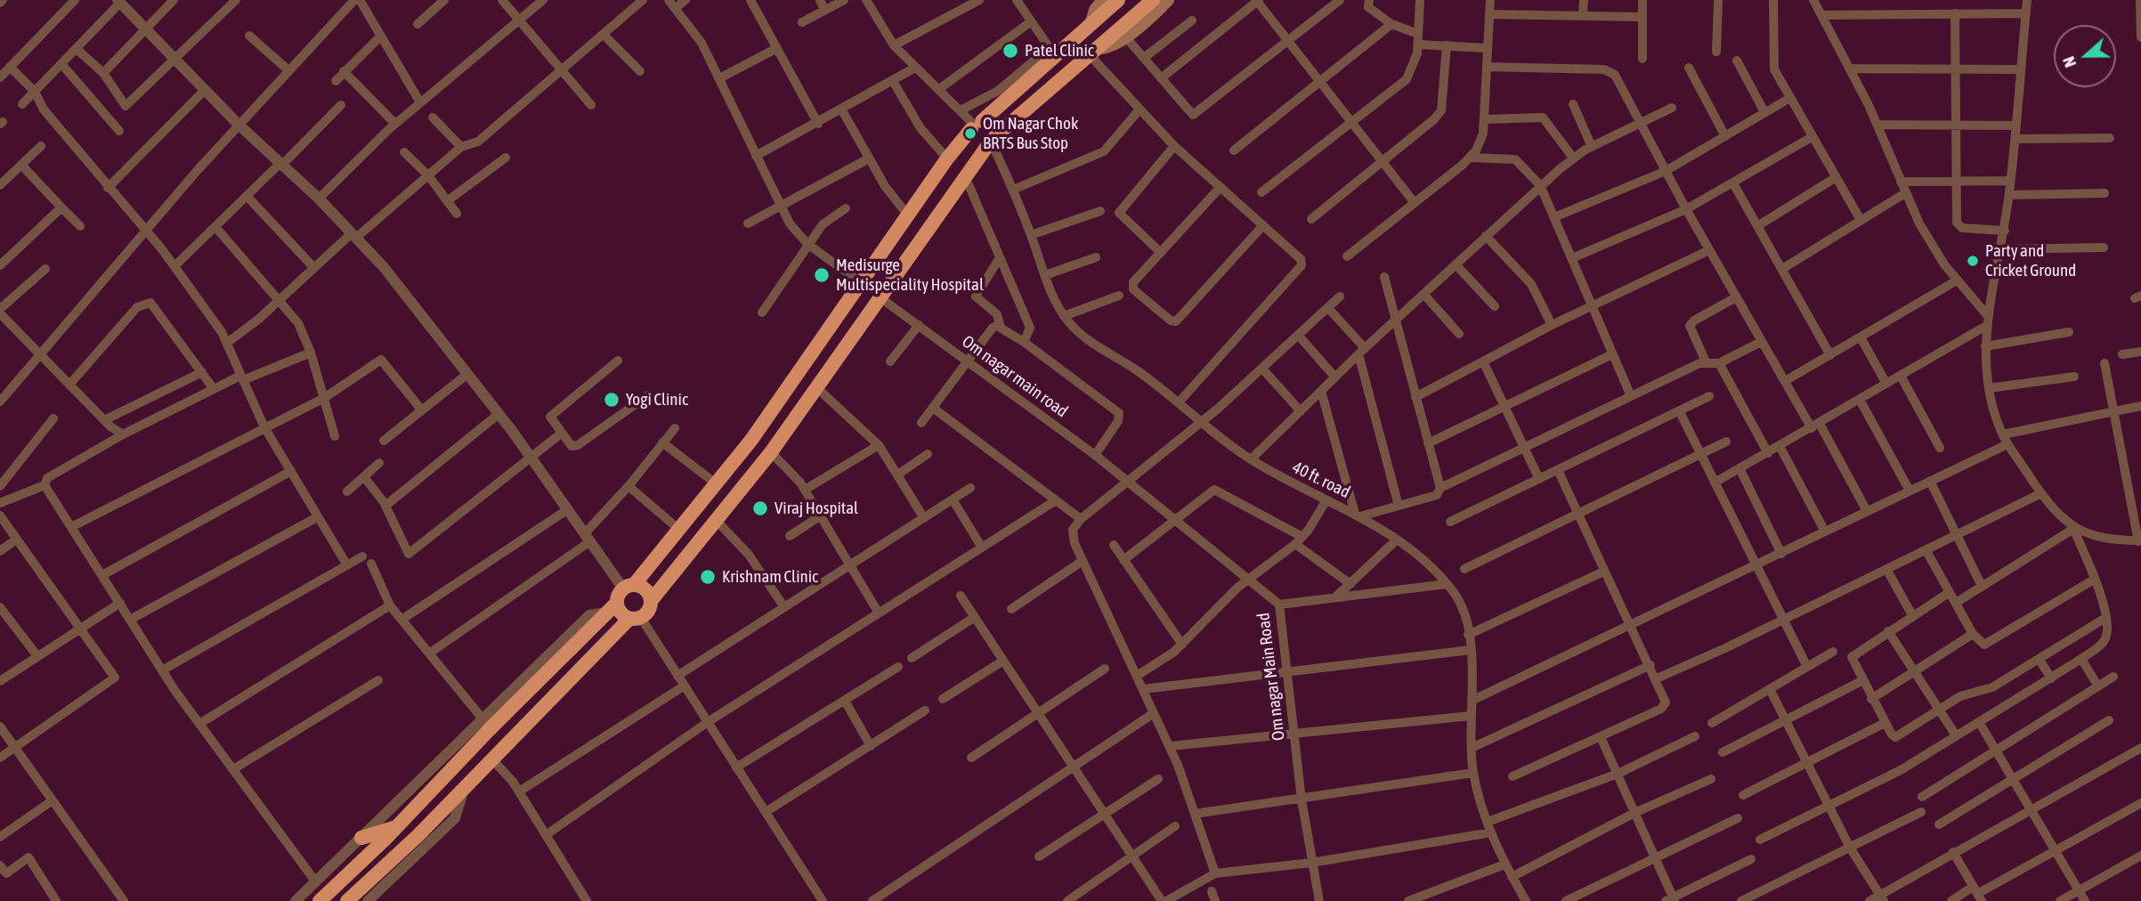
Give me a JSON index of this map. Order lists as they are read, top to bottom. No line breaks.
{"streets":{"street":["Om nagar main road","40 ft. road","Om nagar Main Road"]},"crossings":[["Om nagar main road","Om nagar Main Road"]],"places":["Patel Clinic","Om Nagar Chok BRTS Bus Stop","Party and Cricket Ground","Medisurge Multispeciality Hospital","Yogi Clinic","Viraj Hospital","Krishnam Clinic"],"north":"left"}
